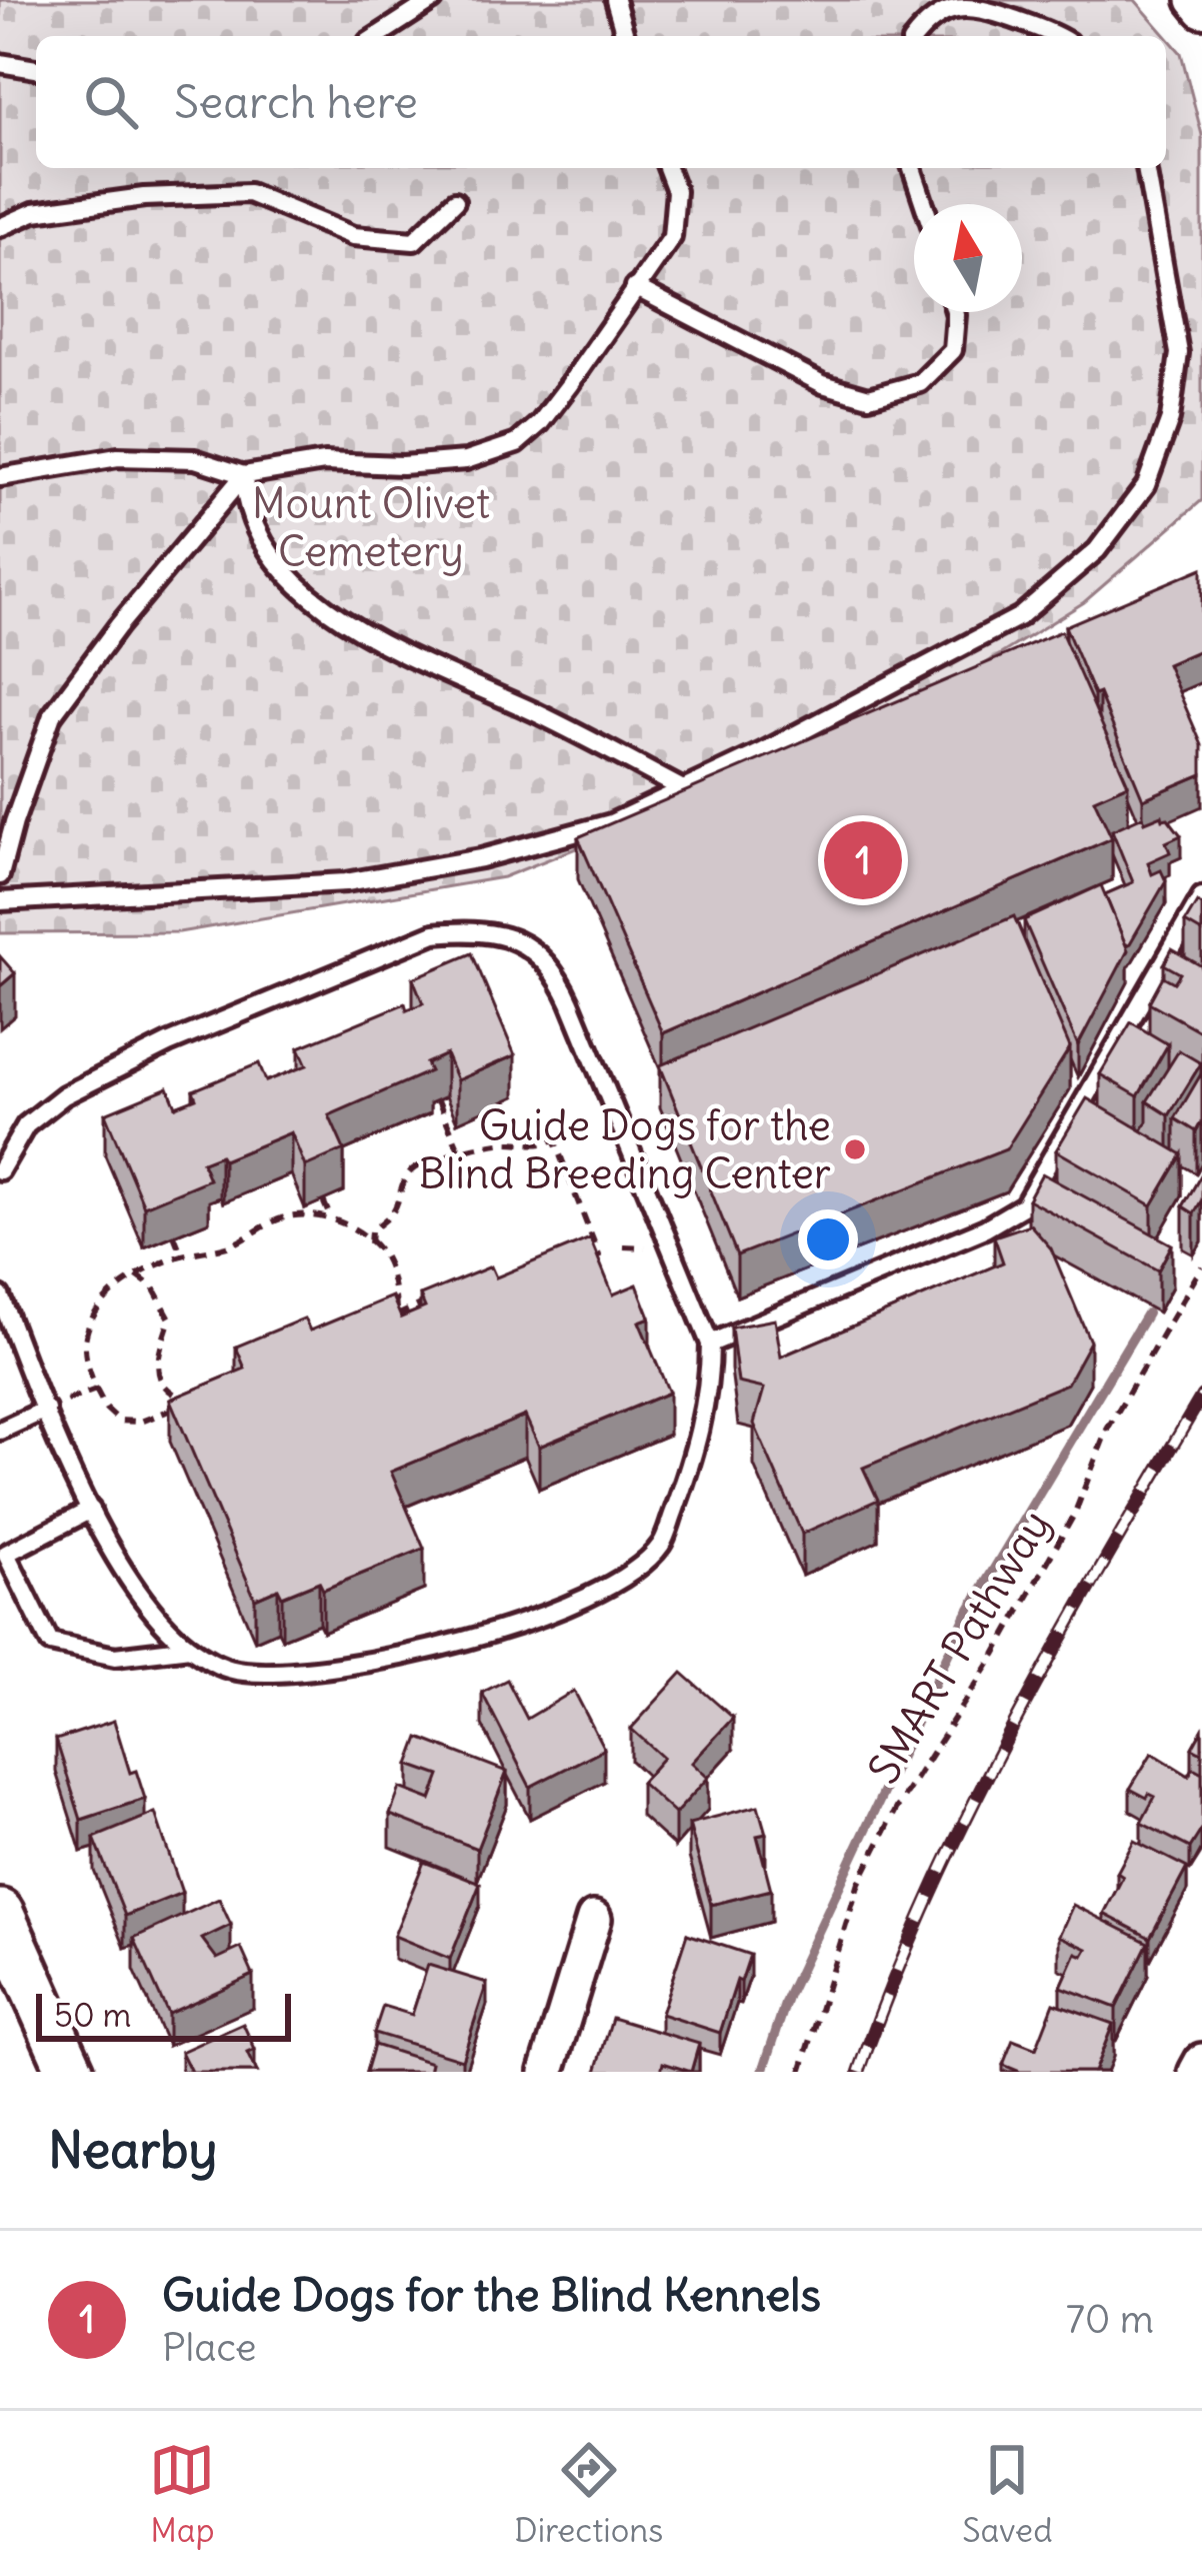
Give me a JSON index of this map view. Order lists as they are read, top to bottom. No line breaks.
{"streets":{"path":["SMART Pathway"]},"parks":["Mount Olivet Cemetery"],"places":["Guide Dogs for the Blind Breeding Center"],"scale_bar":"50 m","north":"top","page":{"search":"Search here","pins":"1","scale":"50 m","heading":"Nearby","list":[{"mark":"1","name":"Guide Dogs for the Blind Kennels","note":"Place","value":"70 m"}],"nav":["Map","Directions","Saved"]}}
